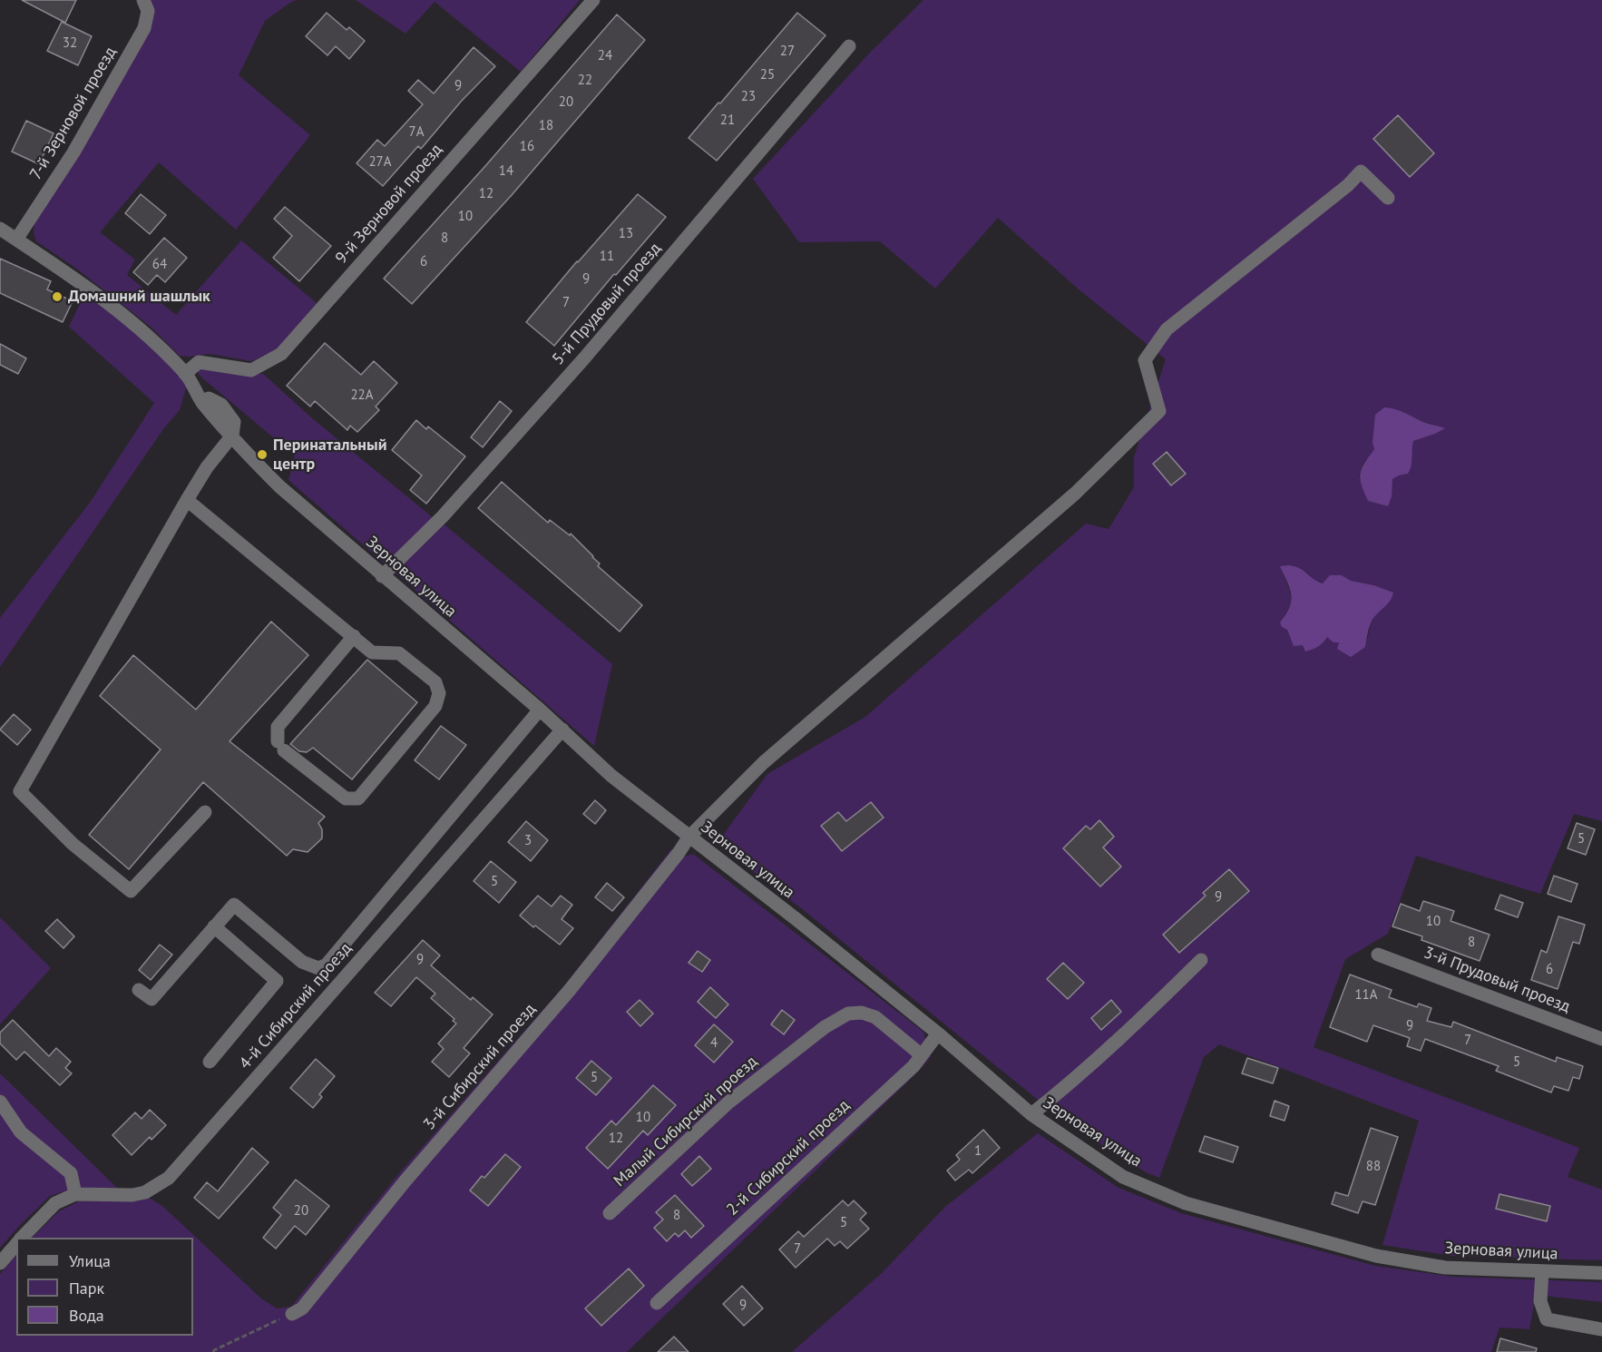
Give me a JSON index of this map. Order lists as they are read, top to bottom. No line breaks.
{"streets":{"street":["7-й Зерновой проезд","9-й Зерновой проезд","5-й Прудовый проезд","Зерновая улица","3-й Прудовый проезд","4-й Сибирский проезд","3-й Сибирский проезд","Малый Сибирский проезд","2-й Сибирский проезд"]},"crossings":[["7-й Зерновой проезд","Зерновая улица"],["9-й Зерновой проезд","Зерновая улица"],["5-й Прудовый проезд","Зерновая улица"],["Зерновая улица","4-й Сибирский проезд"],["Зерновая улица","3-й Сибирский проезд"],["Зерновая улица","2-й Сибирский проезд"],["Малый Сибирский проезд","2-й Сибирский проезд"]],"places":["Домашний шашлык","Перинатальный центр"],"house_numbers":["32","27","24","25","22","9","23","20","21","18","7А","16","27А","14","12","10","13","8","11","6","64","9","7","22А","5","3","5","9","10","8","9","6","11А","9","7","4","5","5","10","12","1","88","20","8","5","7","9"],"legend":["Улица","Парк","Вода"]}
